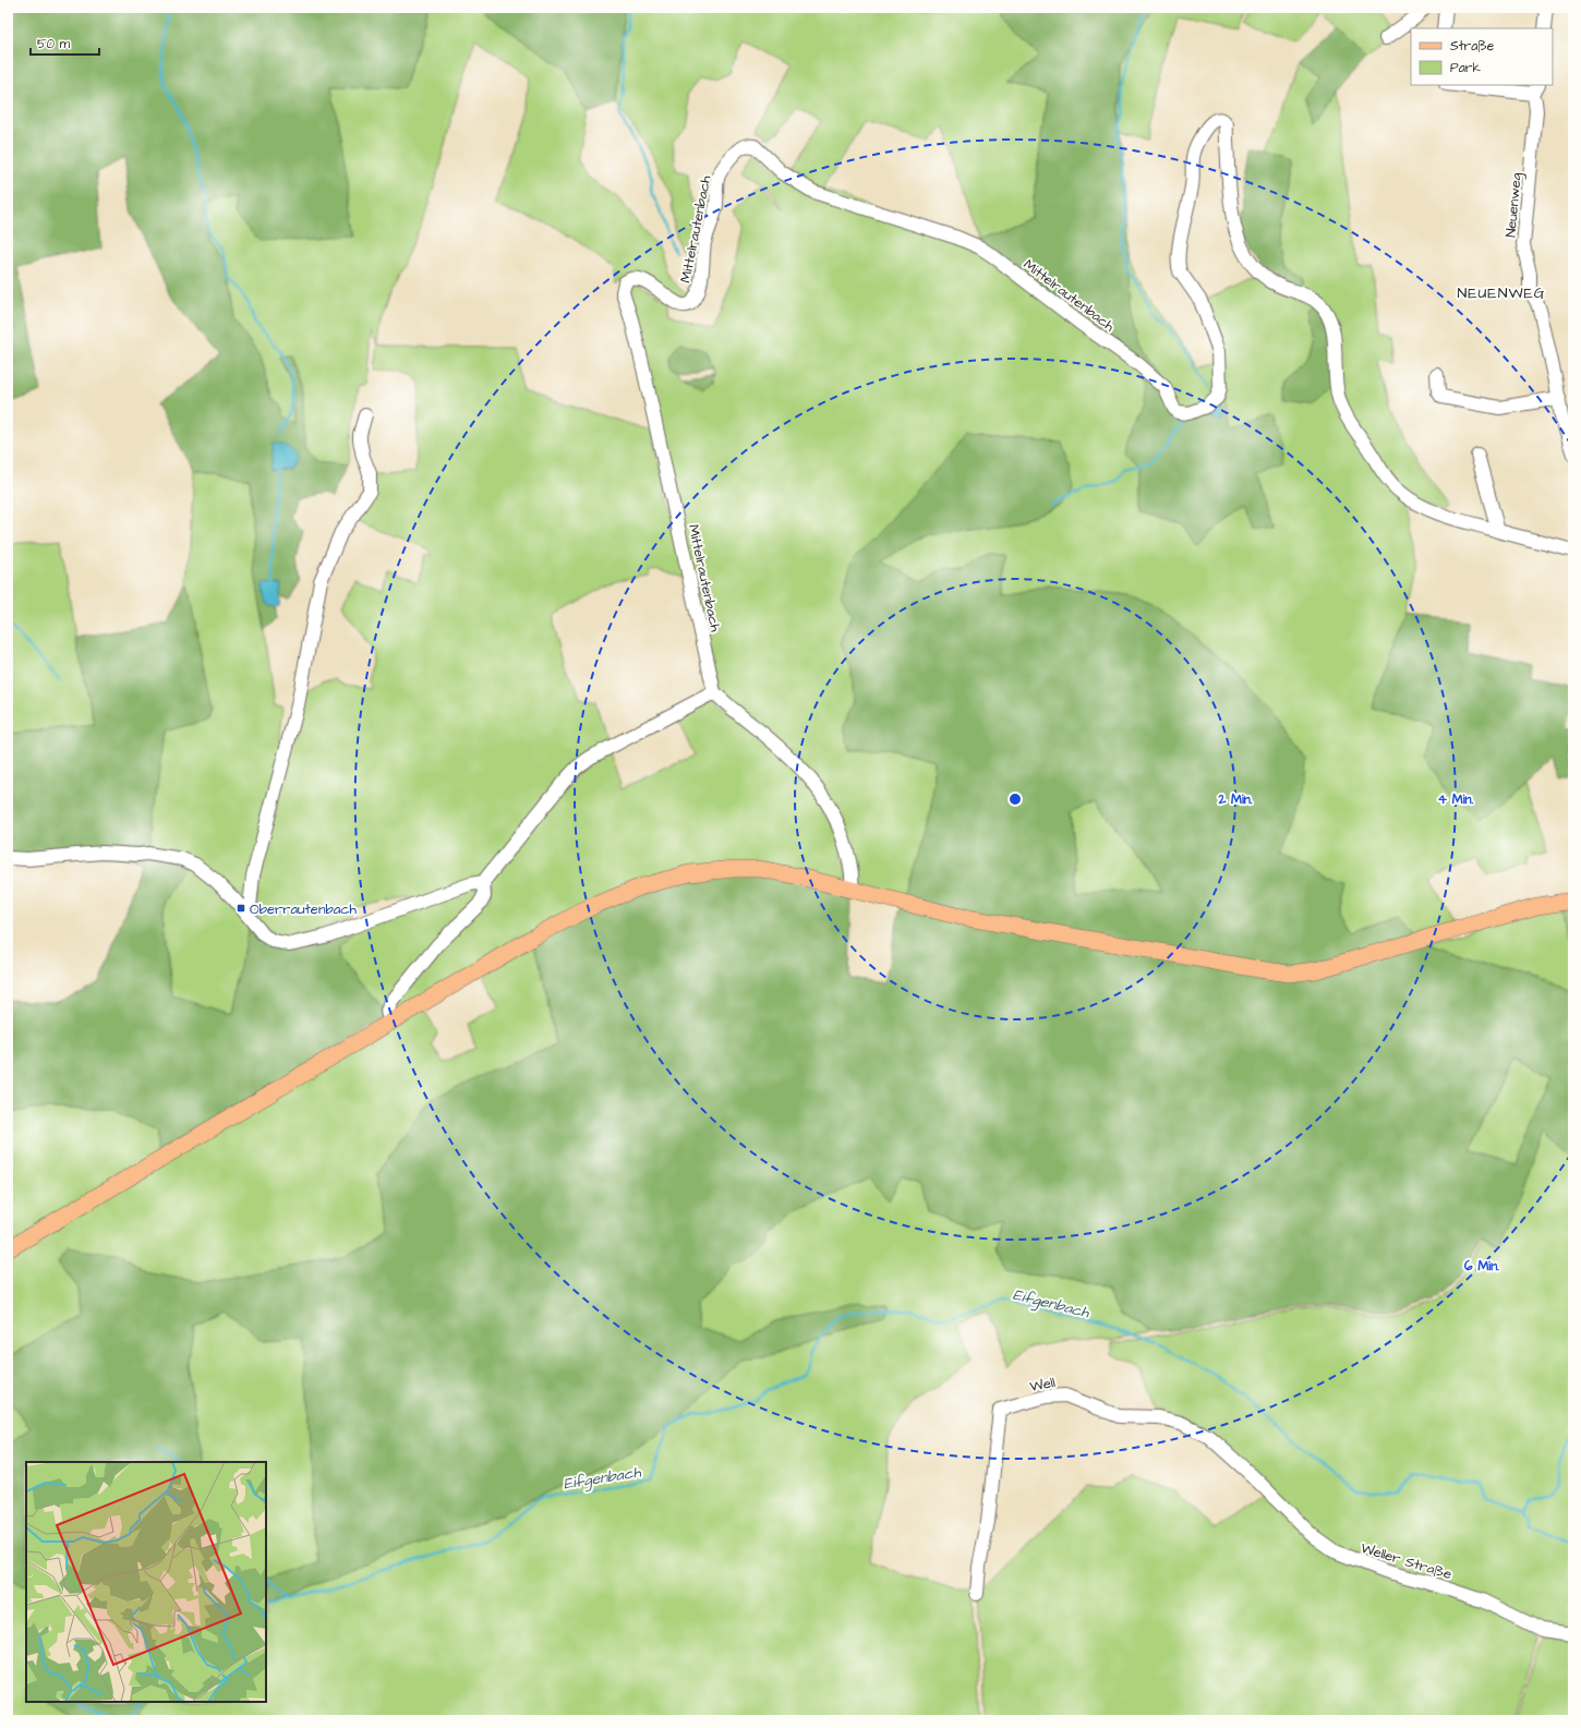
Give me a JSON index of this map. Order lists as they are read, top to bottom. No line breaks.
{"streets":{"street":["Neuenweg","Mittelrautenbach","Well","Weller Straße"]},"crossings":[["Well","Weller Straße"]],"districts":["NEUENWEG"],"water":["Eifgenbach"],"places":{"transit":["Oberrautenbach"]},"legend":["Straße","Park"],"scale_bar":"50 m","rings":["2 Min.","4 Min.","6 Min."]}
